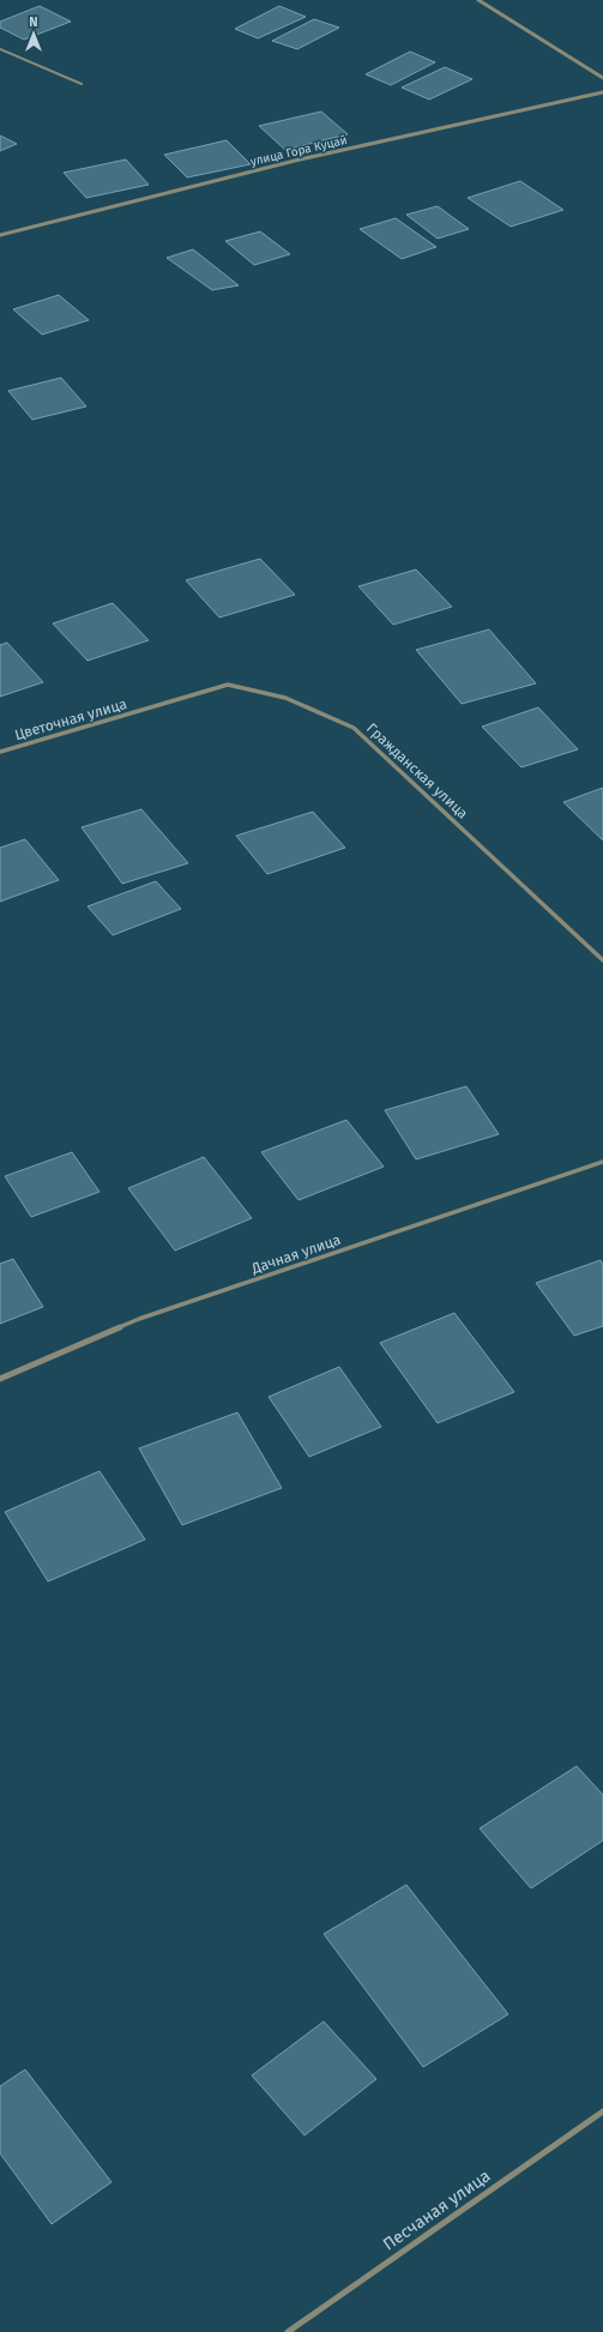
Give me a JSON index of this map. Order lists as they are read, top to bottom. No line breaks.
{"streets":{"street":["улица Гора Куцай","Цветочная улица","Гражданская улица","Дачная улица","Песчаная улица"]},"crossings":[["Цветочная улица","Гражданская улица"]],"north":"top"}
